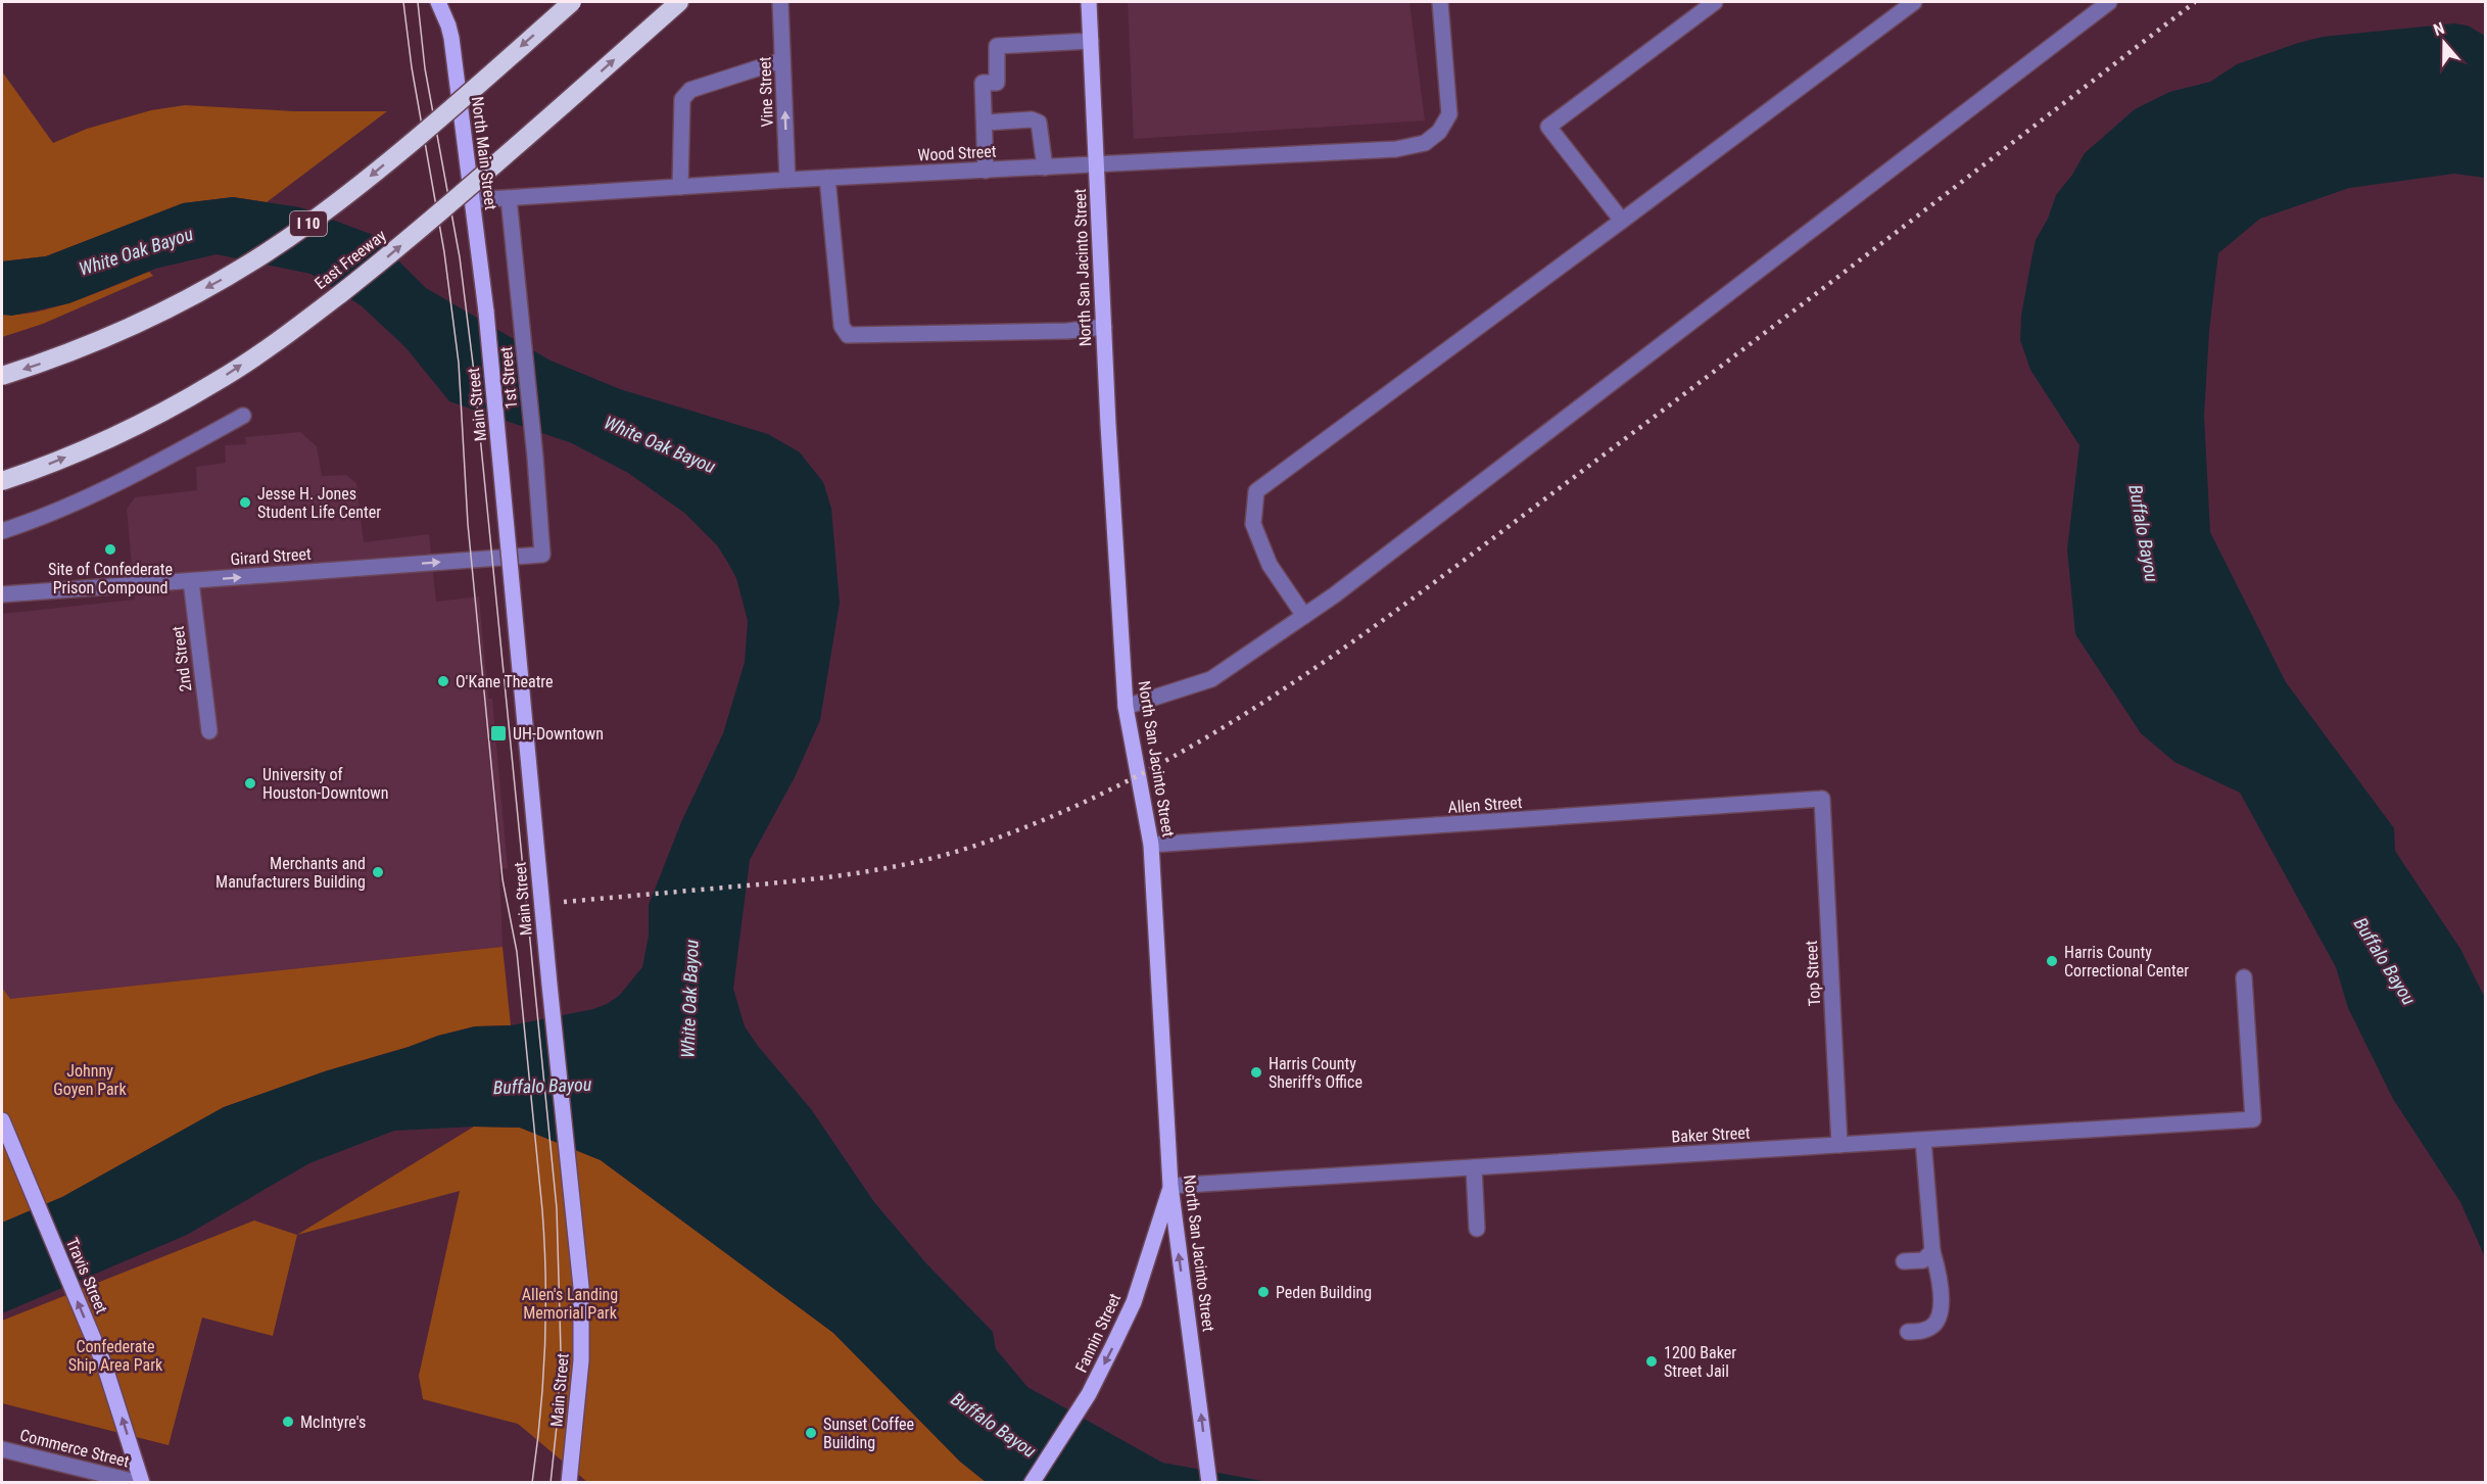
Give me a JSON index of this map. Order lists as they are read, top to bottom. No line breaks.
{"streets":{"highway":["I 10","East Freeway"],"main road":["North Main Street","North San Jacinto Street","Main Street","Travis Street","Fannin Street"],"street":["Vine Street","Wood Street","1st Street","Girard Street","2nd Street","Allen Street","Top Street","Baker Street","Commerce Street"]},"crossings":[["Vine Street","Wood Street"],["North Main Street","Wood Street"],["North Main Street","Main Street"],["Wood Street","North San Jacinto Street"],["Wood Street","1st Street"],["North San Jacinto Street","Allen Street"],["North San Jacinto Street","Baker Street"],["North San Jacinto Street","Fannin Street"],["1st Street","Girard Street"],["Girard Street","2nd Street"],["Allen Street","Top Street"],["Top Street","Baker Street"],["Baker Street","Fannin Street"],["Travis Street","Commerce Street"]],"one_way":["Vine Street","Girard Street","Travis Street","Fannin Street"],"water":["White Oak Bayou","Buffalo Bayou"],"parks":["Johnny Goyen Park","Allen's Landing Memorial Park","Confederate Ship Area Park"],"places":{"other":["Jesse H. Jones Student Life Center","Site of Confederate Prison Compound","O'Kane Theatre","University of Houston-Downtown","Merchants and Manufacturers Building","Harris County Correctional Center","Harris County Sheriff's Office","Peden Building","1200 Baker Street Jail","McIntyre's","Sunset Coffee Building"],"transit":["UH-Downtown"]},"north":"top"}
